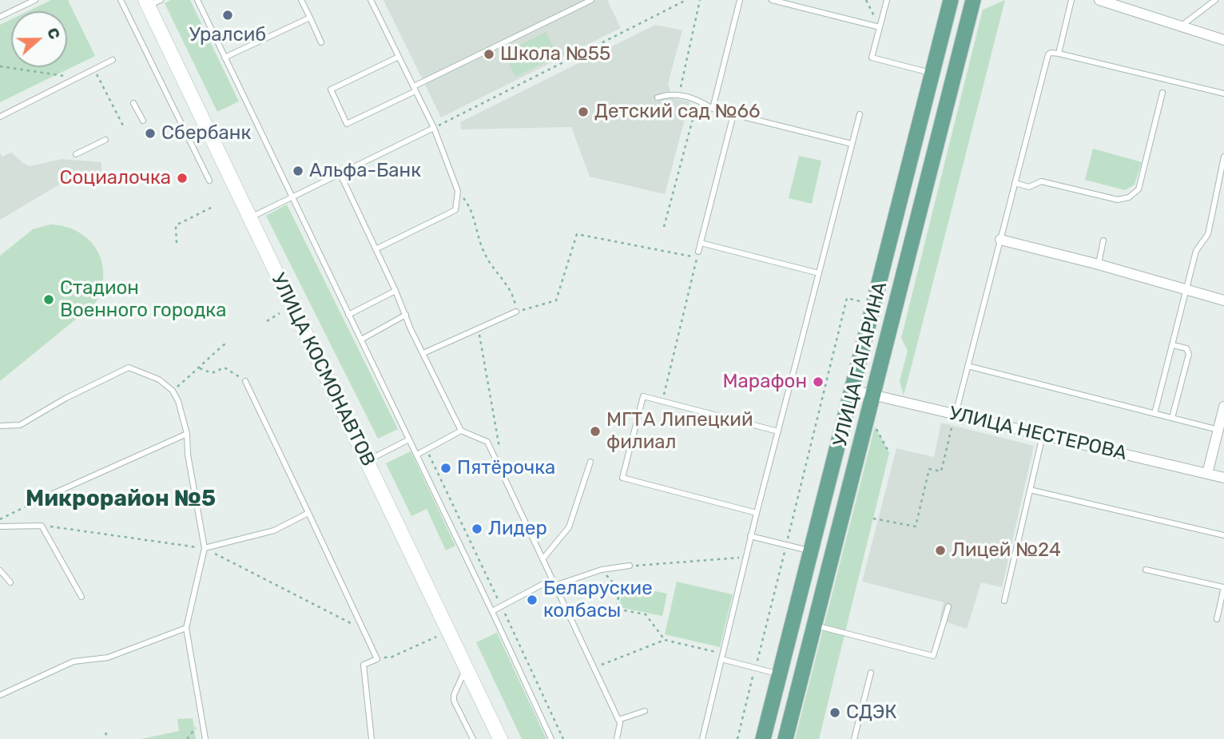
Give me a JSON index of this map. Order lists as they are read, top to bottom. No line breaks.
{"streets":{"main road":["УЛИЦА ГАГАРИНА","УЛИЦА КОСМОНАВТОВ"],"street":["УЛИЦА НЕСТЕРОВА"]},"crossings":[["УЛИЦА ГАГАРИНА","УЛИЦА НЕСТЕРОВА"]],"districts":["Микрорайон №5"],"places":["Уралсиб","Школа №55","Детский сад №66","Сбербанк","Альфа-Банк","Социалочка","Стадион Военного городка","Марафон","МГТА Липецкий филиал","Пятёрочка","Лидер","Лицей №24","Беларуские колбасы","СДЭК"],"north":"right"}
